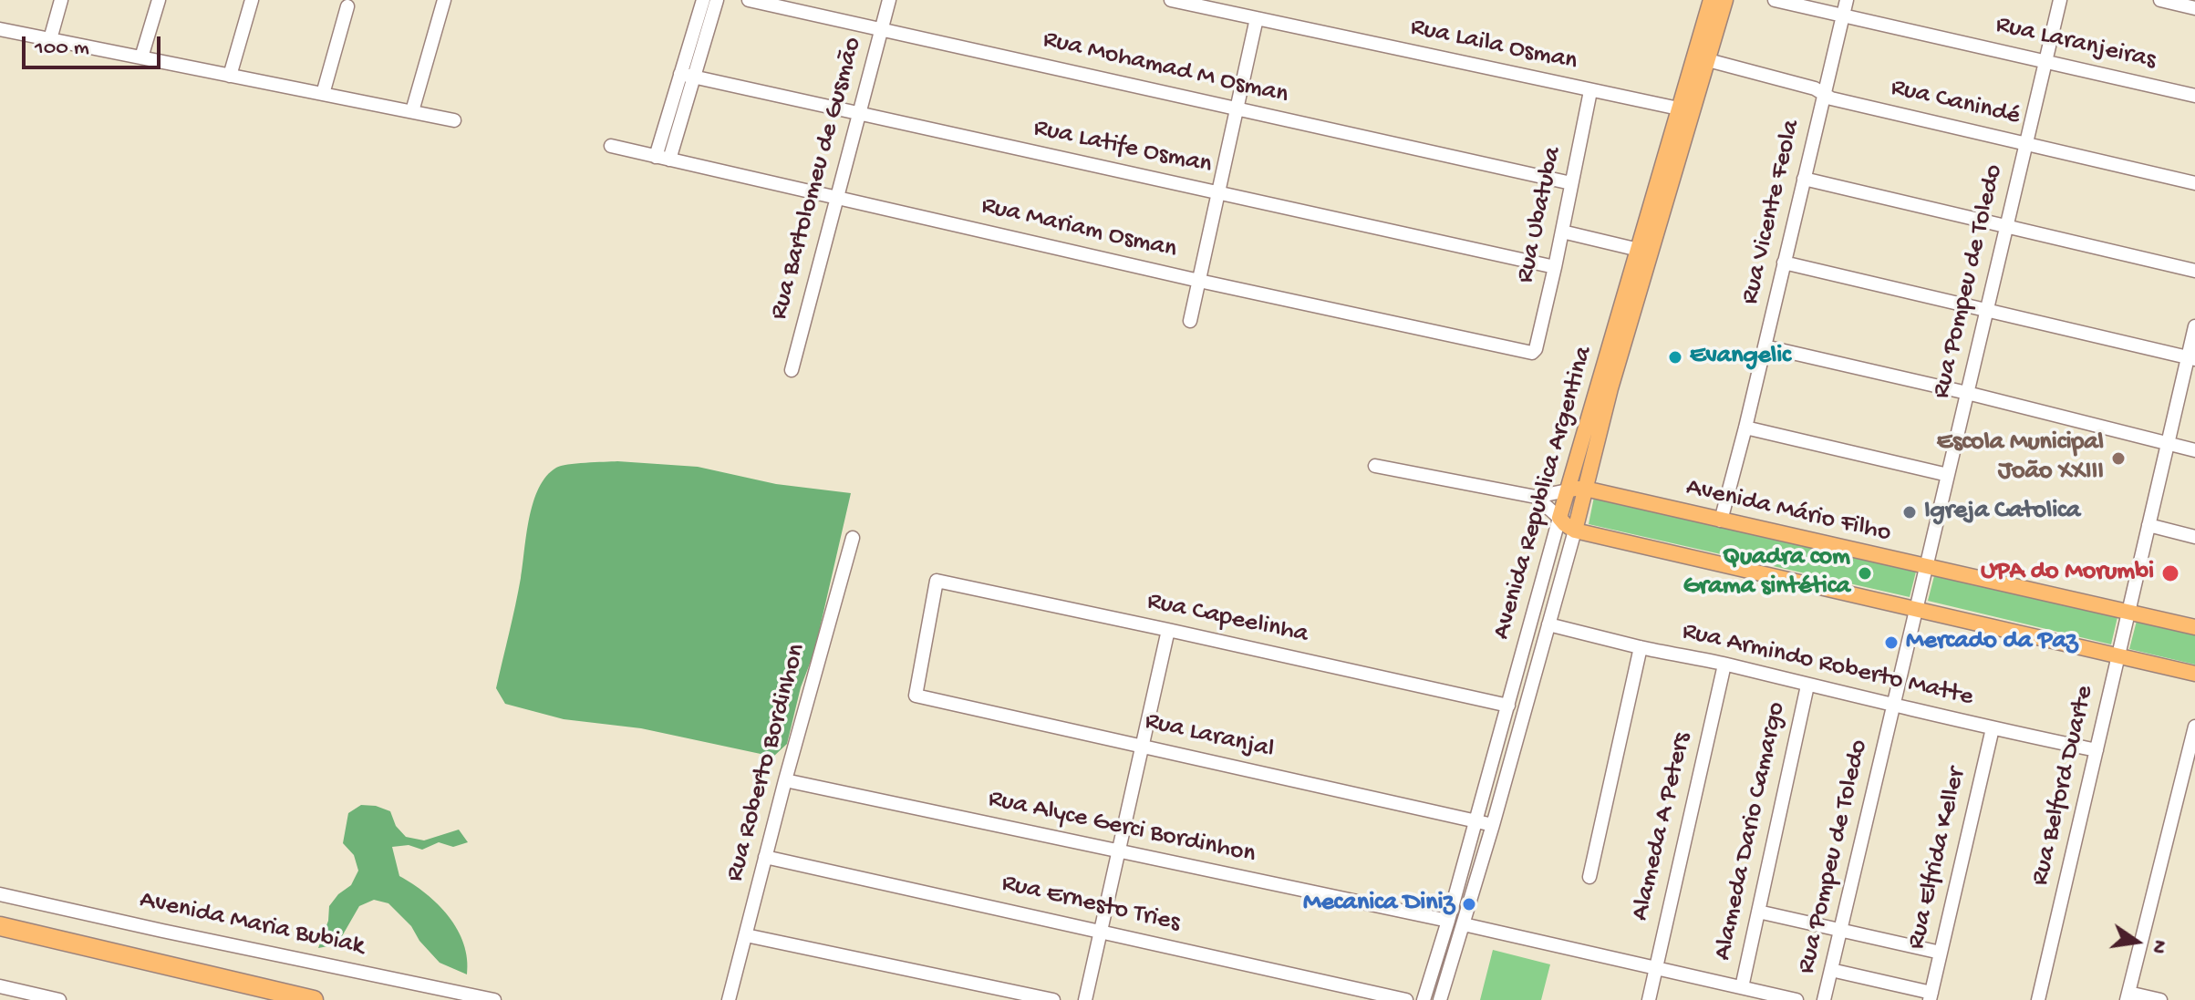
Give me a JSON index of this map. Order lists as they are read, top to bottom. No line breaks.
{"streets":{"main road":["Avenida Republica Argentina","Avenida Mário Filho"],"street":["Rua Laranjeiras","Rua Laila Osman","Rua Mohamad M Osman","Rua Canindé","Rua Latife Osman","Rua Bartolomeu de Gusmão","Rua Vicente Feola","Rua Ubatuba","Rua Mariam Osman","Rua Pompeu de Toledo","Rua Capeelinha","Rua Armindo Roberto Matte","Rua Laranjal","Rua Roberto Bordinhon","Rua Belford Duarte","Alameda A Peters","Rua Alyce Gerci Bordinhon","Alameda Dario Camargo","Rua Elfrida Keller","Rua Ernesto Tries","Avenida Maria Bubiak"]},"crossings":[["Rua Laranjeiras","Rua Vicente Feola"],["Rua Laranjeiras","Rua Pompeu de Toledo"],["Rua Laila Osman","Rua Ubatuba"],["Rua Laila Osman","Avenida Republica Argentina"],["Rua Mohamad M Osman","Rua Bartolomeu de Gusmão"],["Rua Mohamad M Osman","Rua Ubatuba"],["Rua Canindé","Rua Vicente Feola"],["Rua Canindé","Rua Pompeu de Toledo"],["Rua Canindé","Avenida Republica Argentina"],["Rua Latife Osman","Rua Bartolomeu de Gusmão"],["Rua Latife Osman","Rua Ubatuba"],["Rua Bartolomeu de Gusmão","Rua Mariam Osman"],["Rua Vicente Feola","Avenida Mário Filho"],["Rua Ubatuba","Rua Mariam Osman"],["Rua Pompeu de Toledo","Avenida Mário Filho"],["Rua Pompeu de Toledo","Rua Armindo Roberto Matte"],["Avenida Republica Argentina","Avenida Mário Filho"],["Avenida Republica Argentina","Rua Capeelinha"],["Avenida Republica Argentina","Rua Armindo Roberto Matte"],["Avenida Republica Argentina","Rua Laranjal"],["Avenida Republica Argentina","Rua Alyce Gerci Bordinhon"],["Avenida Mário Filho","Rua Belford Duarte"],["Rua Capeelinha","Rua Laranjal"],["Rua Armindo Roberto Matte","Rua Belford Duarte"],["Rua Armindo Roberto Matte","Alameda A Peters"],["Rua Armindo Roberto Matte","Alameda Dario Camargo"],["Rua Armindo Roberto Matte","Rua Elfrida Keller"],["Rua Roberto Bordinhon","Rua Alyce Gerci Bordinhon"],["Rua Roberto Bordinhon","Rua Ernesto Tries"]],"places":["Evangelic","Escola Municipal João XXIII","Igreja Catolica","Quadra com Grama sintética","UPA do Morumbi","Mercado da Paz","Mecanica Diniz"],"scale_bar":"100 m","north":"right"}
